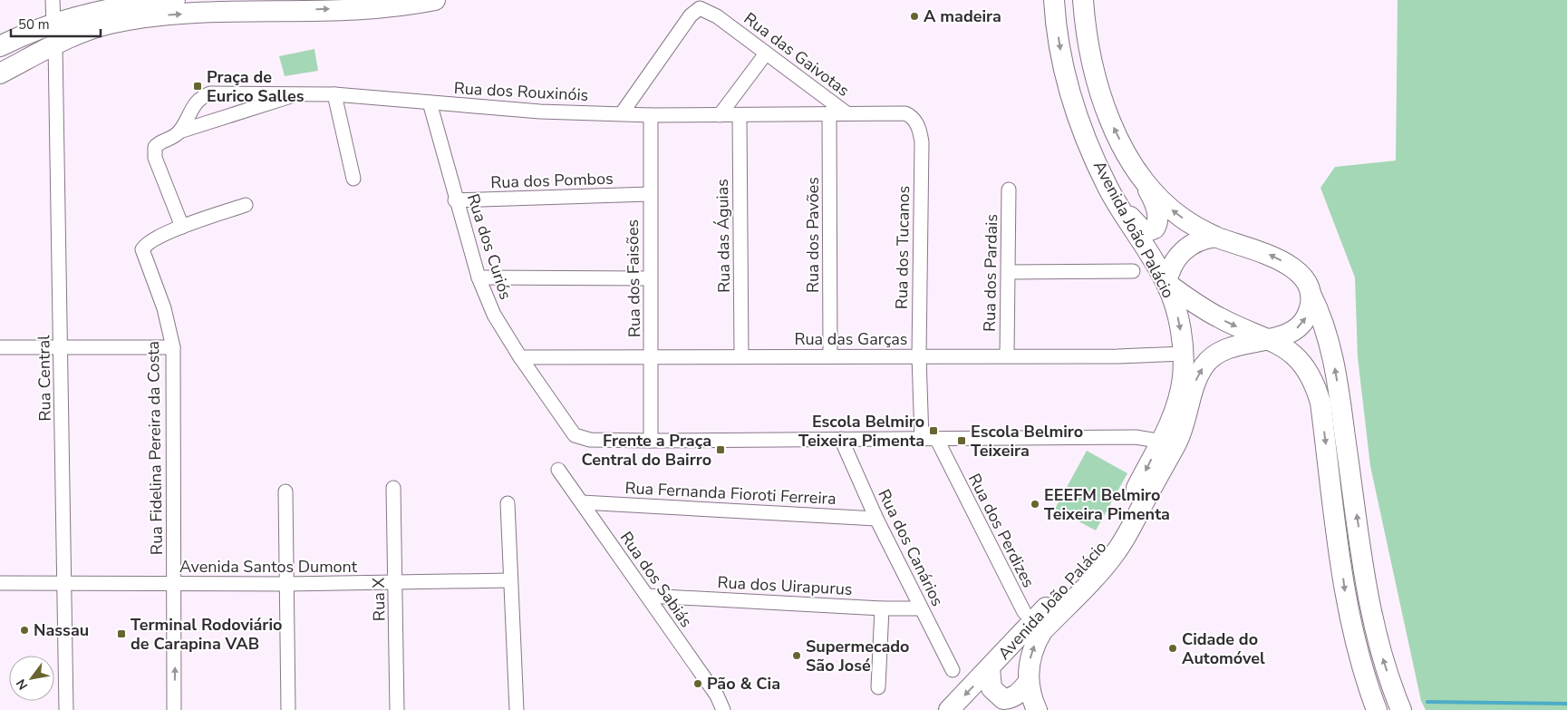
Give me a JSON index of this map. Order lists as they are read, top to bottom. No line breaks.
{"streets":{"main road":["Avenida João Palácio"],"street":["Rua das Gaivotas","Rua dos Rouxinóis","Rua dos Pombos","Rua dos Pavões","Rua das Águias","Rua dos Curiós","Rua dos Tucanos","Rua dos Pardais","Rua dos Faisões","Rua das Garças","Rua Central","Rua Fidelina Pereira da Costa","Rua Fernanda Fioroti Ferreira","Rua dos Perdizes","Rua dos Canários","Avenida Santos Dumont","Rua dos Sabiás","Rua dos Uirapurus","Rua X"]},"crossings":[["Rua das Gaivotas","Rua dos Rouxinóis"],["Rua dos Rouxinóis","Rua dos Pavões"],["Rua dos Rouxinóis","Rua das Águias"],["Rua dos Rouxinóis","Rua dos Curiós"],["Rua dos Rouxinóis","Rua dos Tucanos"],["Rua dos Rouxinóis","Rua dos Faisões"],["Rua dos Rouxinóis","Rua Fidelina Pereira da Costa"],["Rua dos Pombos","Rua dos Curiós"],["Rua dos Pombos","Rua dos Faisões"],["Avenida João Palácio","Rua das Garças"],["Rua dos Pavões","Rua das Garças"],["Rua das Águias","Rua das Garças"],["Rua dos Curiós","Rua dos Faisões"],["Rua dos Curiós","Rua das Garças"],["Rua dos Tucanos","Rua das Garças"],["Rua dos Pardais","Rua das Garças"],["Rua dos Faisões","Rua das Garças"],["Rua Central","Avenida Santos Dumont"],["Rua Fidelina Pereira da Costa","Avenida Santos Dumont"],["Rua Fernanda Fioroti Ferreira","Rua dos Canários"],["Rua Fernanda Fioroti Ferreira","Rua dos Sabiás"],["Rua dos Canários","Rua dos Uirapurus"],["Avenida Santos Dumont","Rua X"],["Rua dos Sabiás","Rua dos Uirapurus"]],"places":{"other":["A madeira","EEEFM Belmiro Teixeira Pimenta","Nassau","Cidade do Automóvel","Supermecado São José","Pão & Cia"],"transit":["Praça de Eurico Salles","Escola Belmiro Teixeira Pimenta","Escola Belmiro Teixeira","Frente a Praça Central do Bairro","Terminal Rodoviário de Carapina VAB"]},"scale_bar":"50 m","north":"bottom left"}
